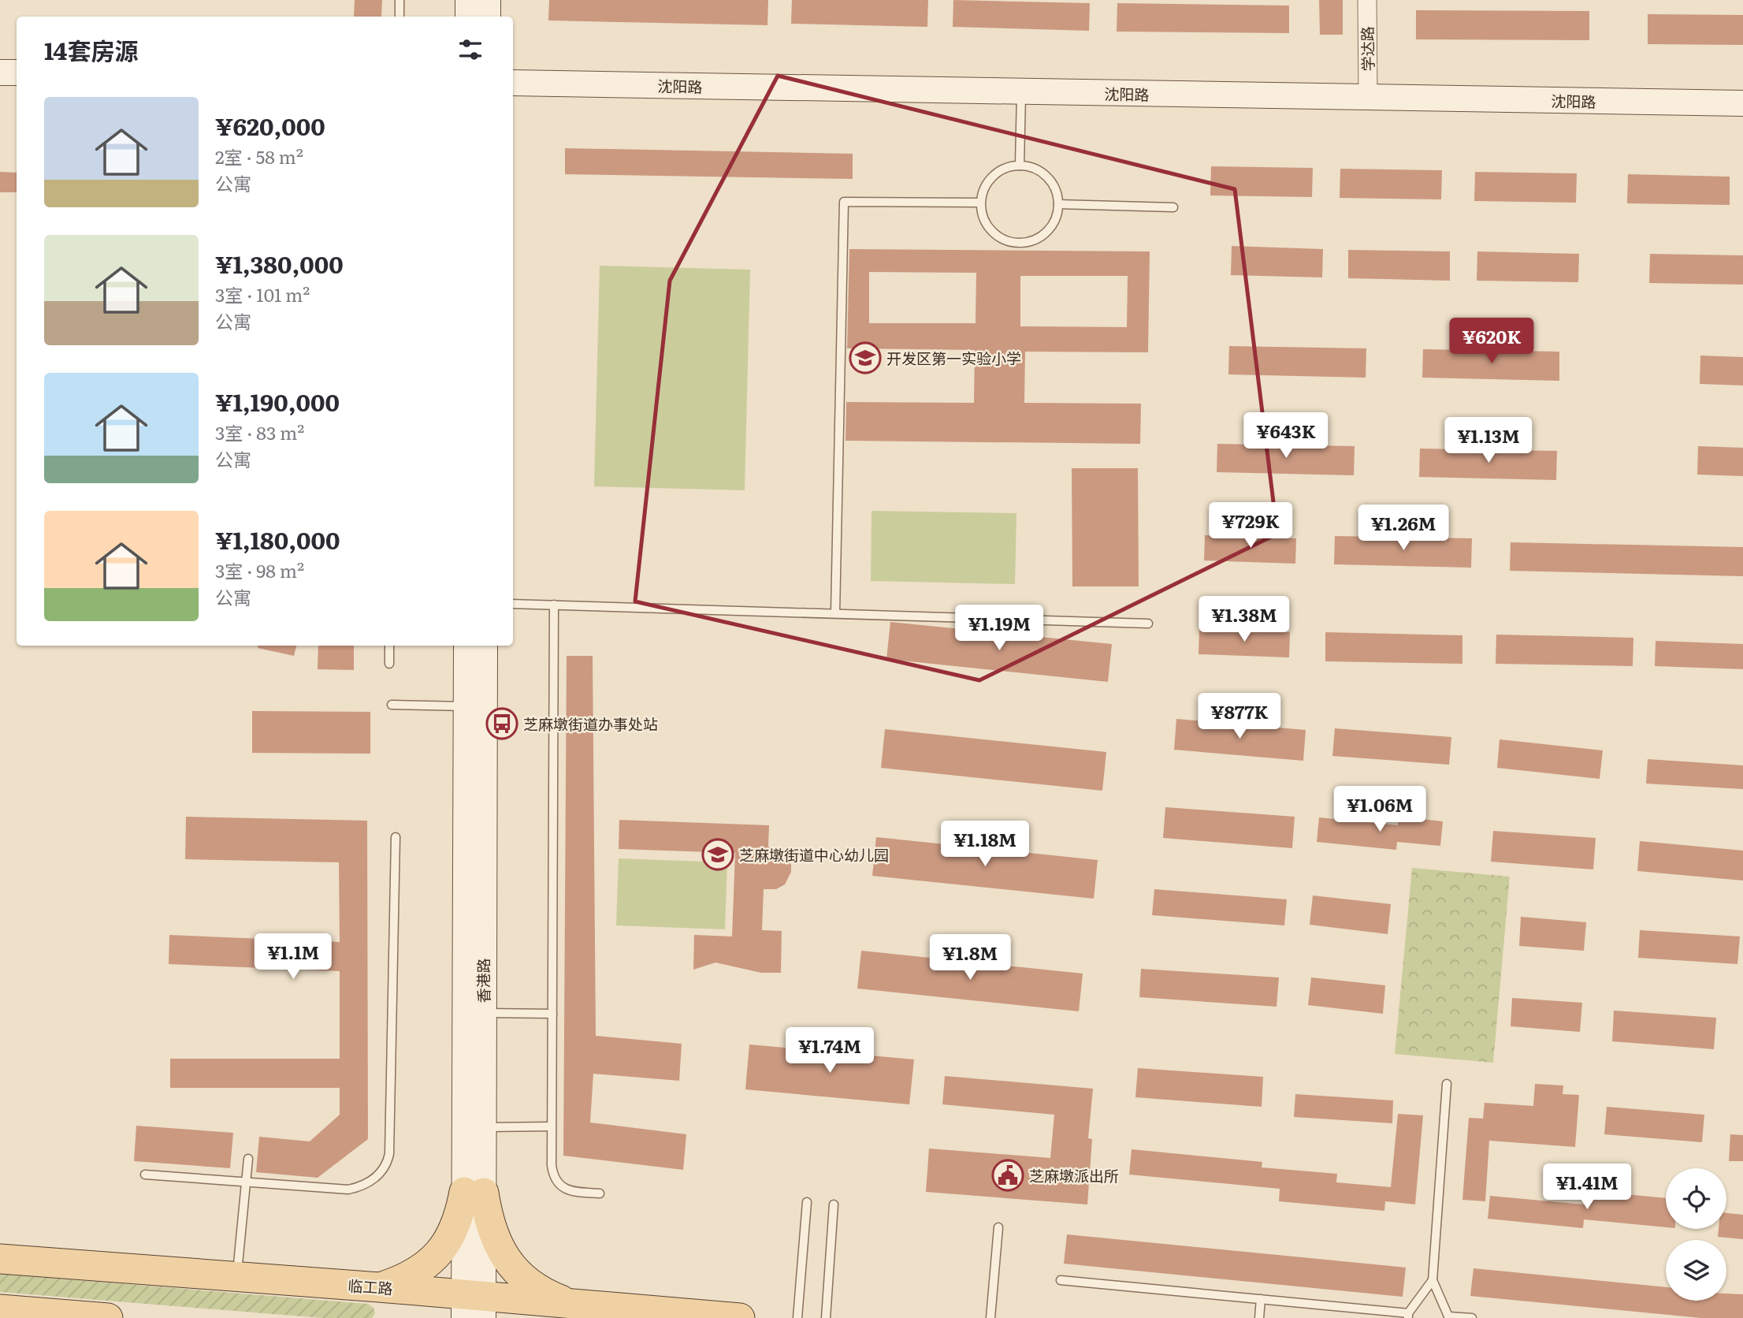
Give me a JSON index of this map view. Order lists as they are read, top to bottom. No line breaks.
{"streets":{"main road":["沈阳路","香港路","临工路"],"street":["学达路"]},"crossings":[["学达路","沈阳路"],["香港路","临工路"]],"places":{"school or university":["开发区第一实验小学","芝麻墩街道中心幼儿园"],"bus stop":["芝麻墩街道办事处站"],"public building":["芝麻墩派出所"]},"page":{"heading":"14套房源","list":[{"name":"¥620,000","note":"2室 · 58 m² · 公寓"},{"name":"¥1,380,000","note":"3室 · 101 m² · 公寓"},{"name":"¥1,190,000","note":"3室 · 83 m² · 公寓"},{"name":"¥1,180,000","note":"3室 · 98 m² · 公寓"}],"price":["¥620K","¥643K","¥1.13M","¥729K","¥1.26M","¥1.38M","¥1.19M","¥877K","¥1.06M","¥1.18M","¥1.1M","¥1.8M","¥1.74M","¥1.41M"]}}
